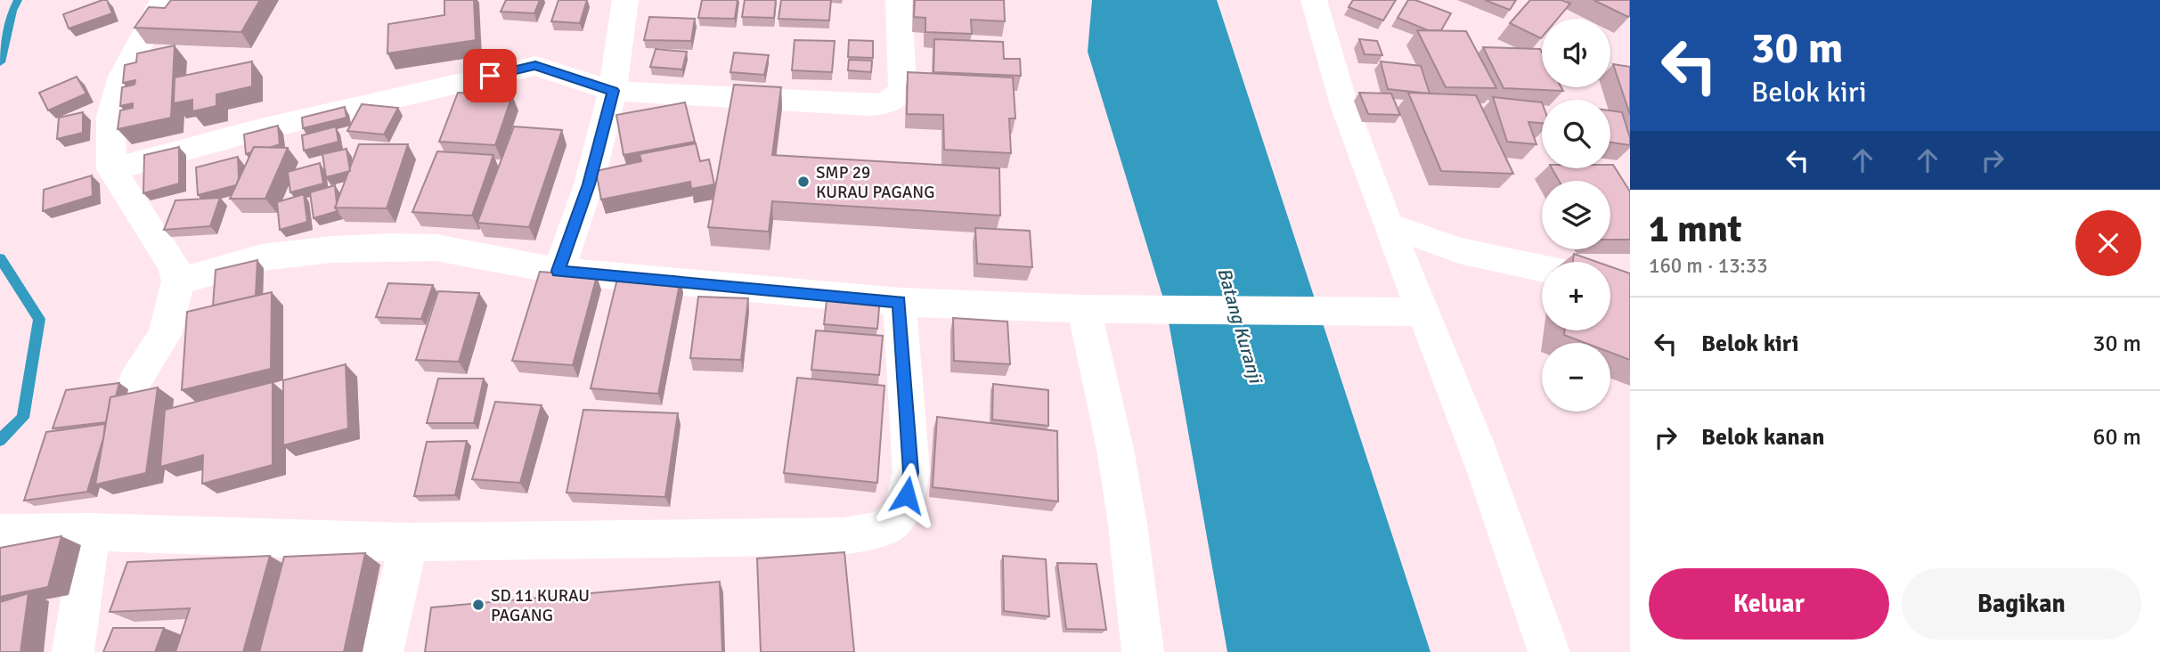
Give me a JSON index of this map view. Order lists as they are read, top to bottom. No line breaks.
{"water":["Batang Kuranji"],"places":["SMP 29 KURAU PAGANG","SD 11 KURAU PAGANG"],"page":{"turn":["30 m","Belok kiri"],"map_buttons":["+","−"],"heading":["1 mnt","160 m · 13:33"],"list":[{"name":"Belok kiri","value":"30 m"},{"name":"Belok kanan","value":"60 m"}],"buttons":["Keluar","Bagikan"]}}
